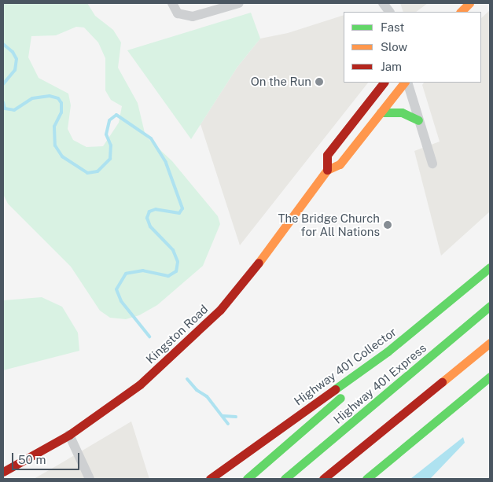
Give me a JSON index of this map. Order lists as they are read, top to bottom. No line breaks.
{"streets":{"main road":["Kingston Road","Highway 401 Collector","Highway 401 Express"]},"places":["On the Run","The Bridge Church for All Nations"],"legend":["Fast","Slow","Jam"],"scale_bar":"50 m"}
